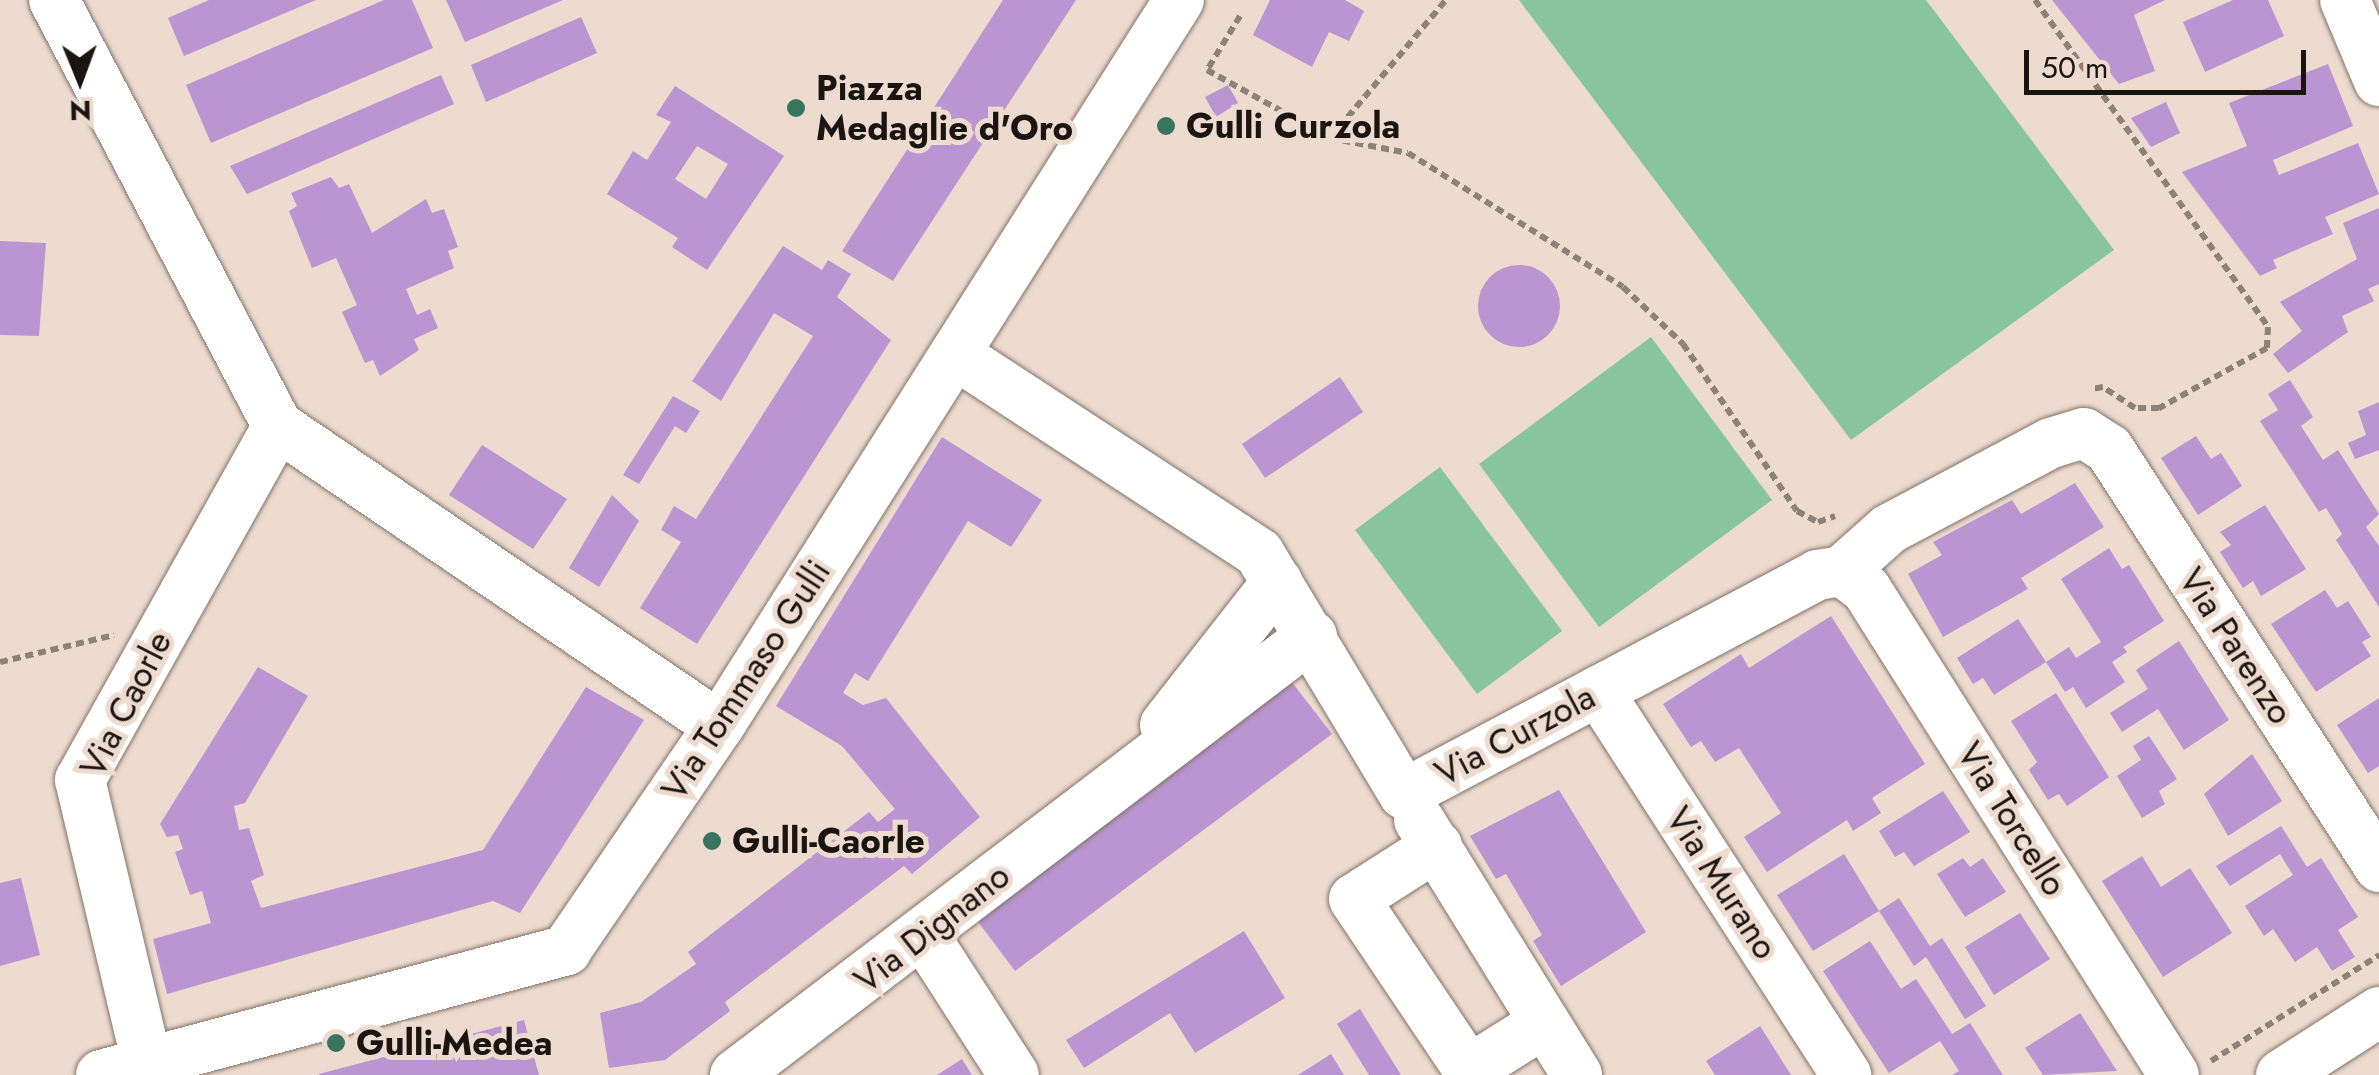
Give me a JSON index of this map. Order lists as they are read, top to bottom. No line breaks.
{"streets":{"street":["Via Parenzo","Via Tommaso Gulli","Via Caorle","Via Curzola","Via Torcello","Via Murano","Via Dignano"]},"crossings":[["Via Parenzo","Via Curzola"],["Via Tommaso Gulli","Via Caorle"],["Via Tommaso Gulli","Via Curzola"],["Via Curzola","Via Torcello"],["Via Curzola","Via Murano"],["Via Curzola","Via Dignano"]],"places":["Piazza Medaglie d'Oro","Gulli Curzola","Gulli-Caorle","Gulli-Medea"],"scale_bar":"50 m","north":"bottom"}
